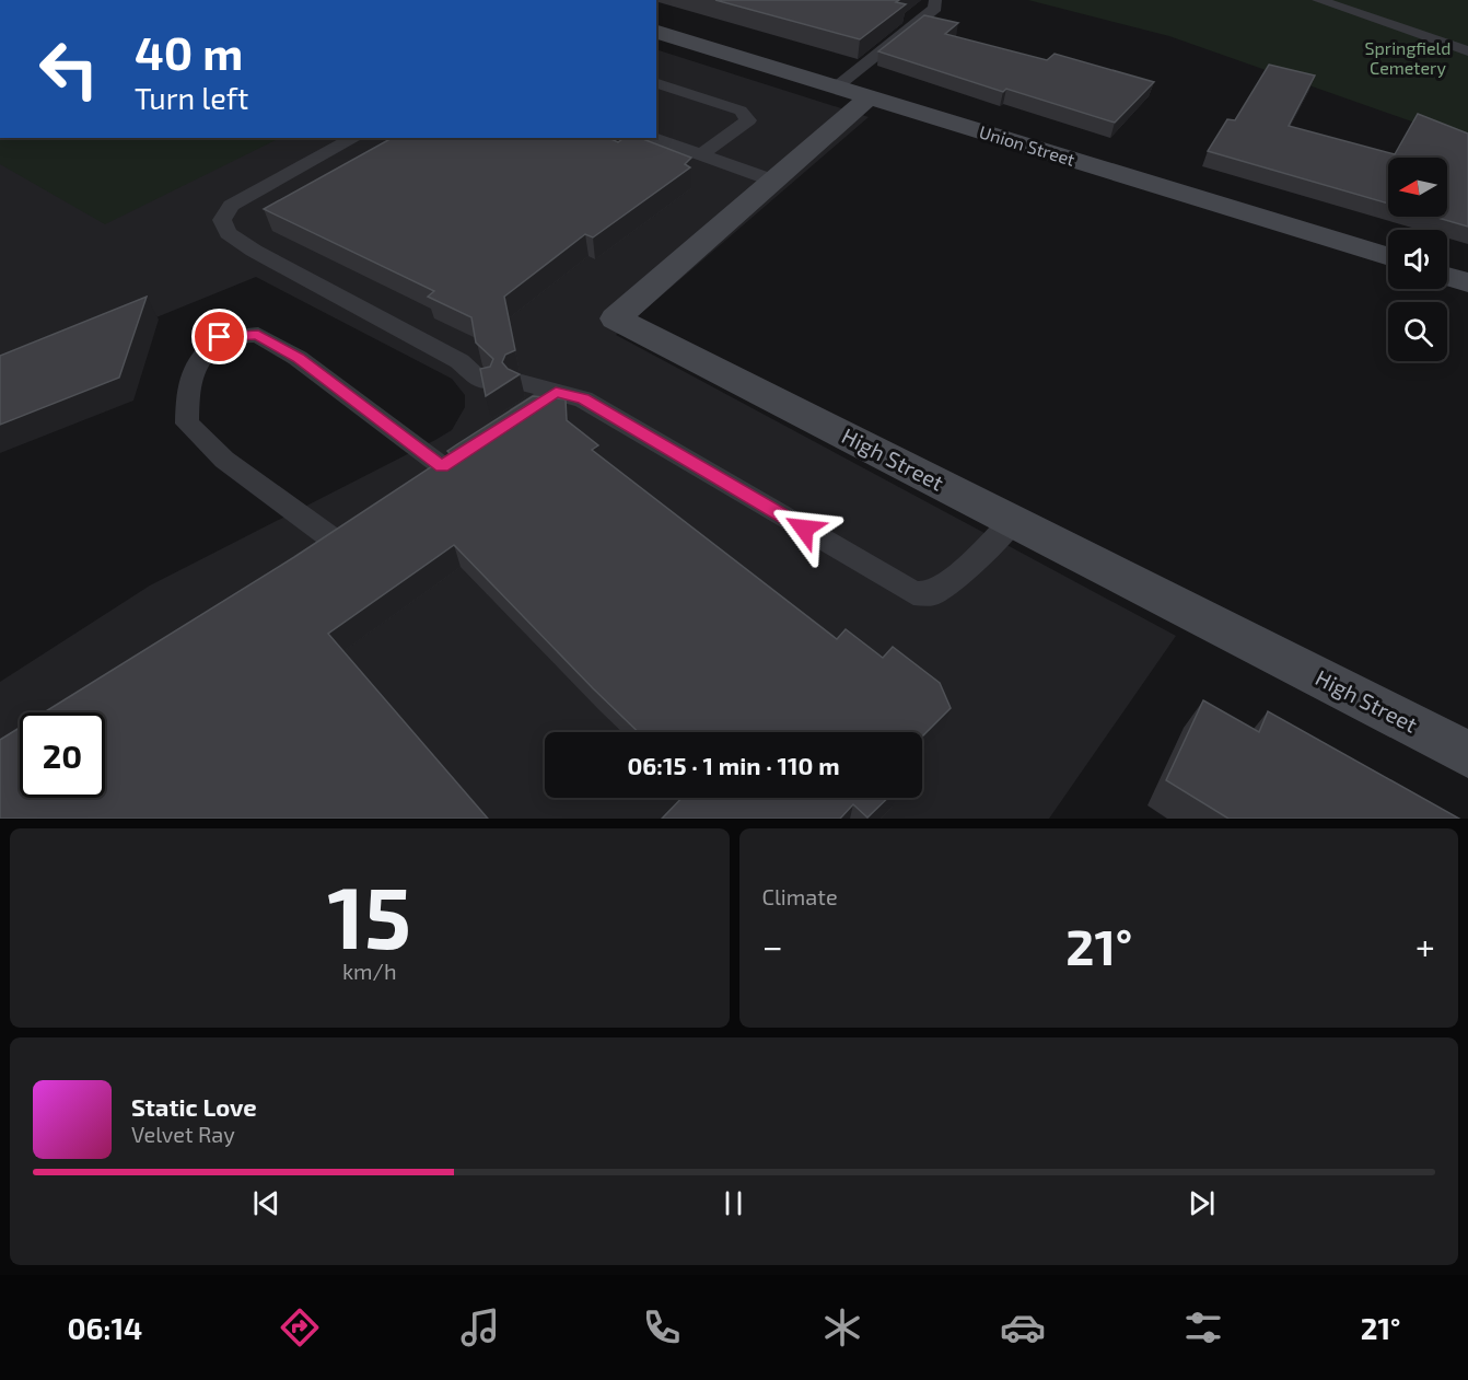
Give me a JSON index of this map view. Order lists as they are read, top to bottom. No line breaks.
{"streets":{"street":["Union Street","High Street"]},"crossings":[["Union Street","High Street"]],"parks":["Springfield Cemetery"],"north":"left","page":{"turn":["40 m","Turn left"],"limit":"20","trip":"06:15 · 1 min · 110 m","tile":[["15","km/h"],"Climate"],"heat":["−","21°","+"],"song":["Static Love","Velvet Ray"],"tabs":["06:14","21°"]}}
